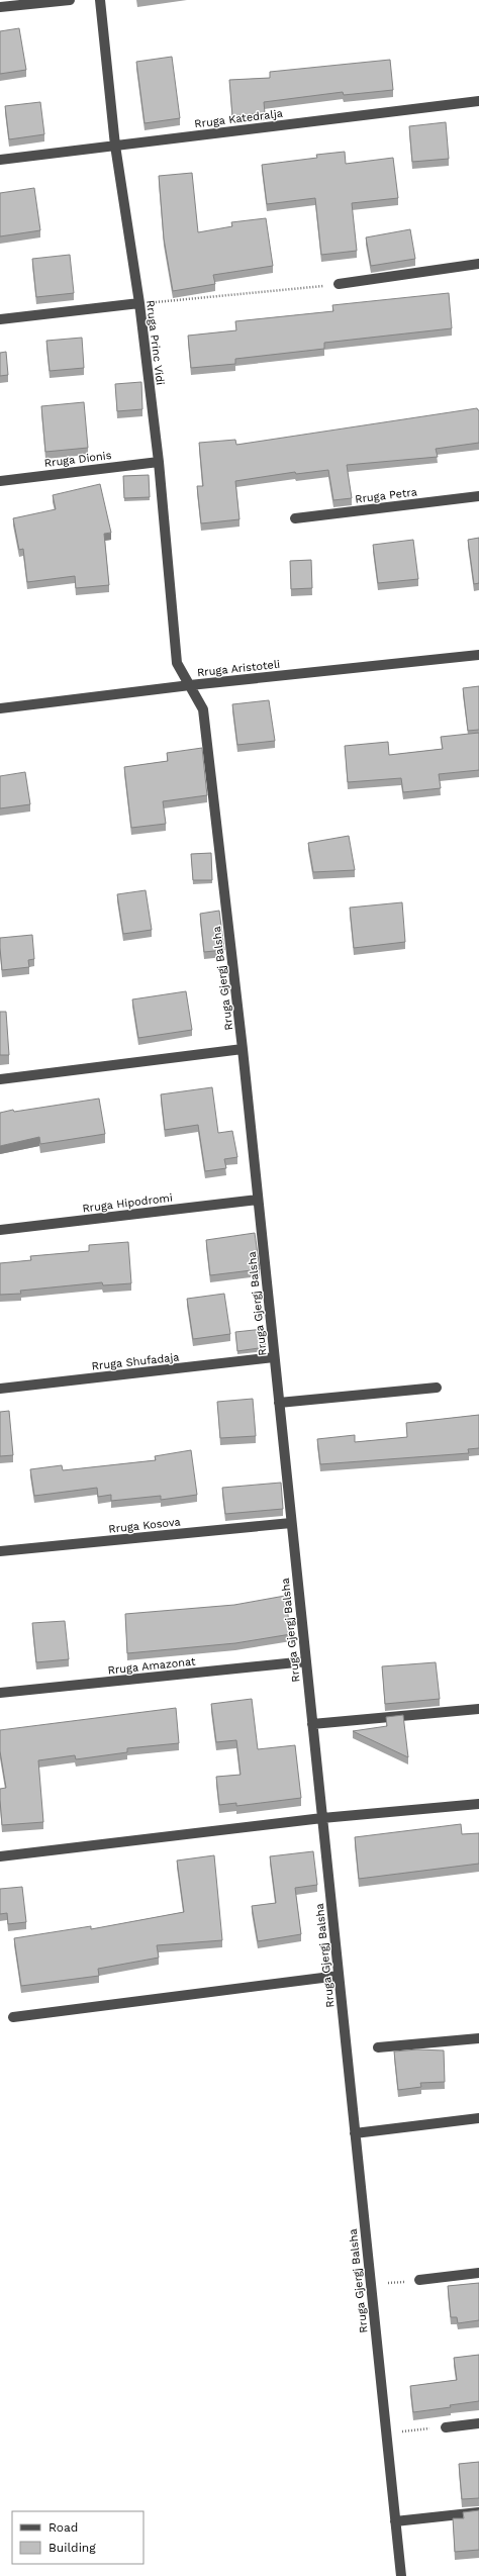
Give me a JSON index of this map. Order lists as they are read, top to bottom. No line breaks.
{"streets":{"street":["Rruga Katedralja","Rruga Princ Vidi","Rruga Dionis","Rruga Petra","Rruga Aristoteli","Rruga Gjergj Balsha","Rruga Hipodromi","Rruga Shufadaja","Rruga Kosova","Rruga Amazonat"]},"crossings":[["Rruga Katedralja","Rruga Princ Vidi"],["Rruga Princ Vidi","Rruga Dionis"],["Rruga Princ Vidi","Rruga Aristoteli"],["Rruga Princ Vidi","Rruga Gjergj Balsha"],["Rruga Aristoteli","Rruga Gjergj Balsha"],["Rruga Gjergj Balsha","Rruga Hipodromi"],["Rruga Gjergj Balsha","Rruga Shufadaja"],["Rruga Gjergj Balsha","Rruga Kosova"],["Rruga Gjergj Balsha","Rruga Amazonat"]],"legend":["Road","Building"]}
